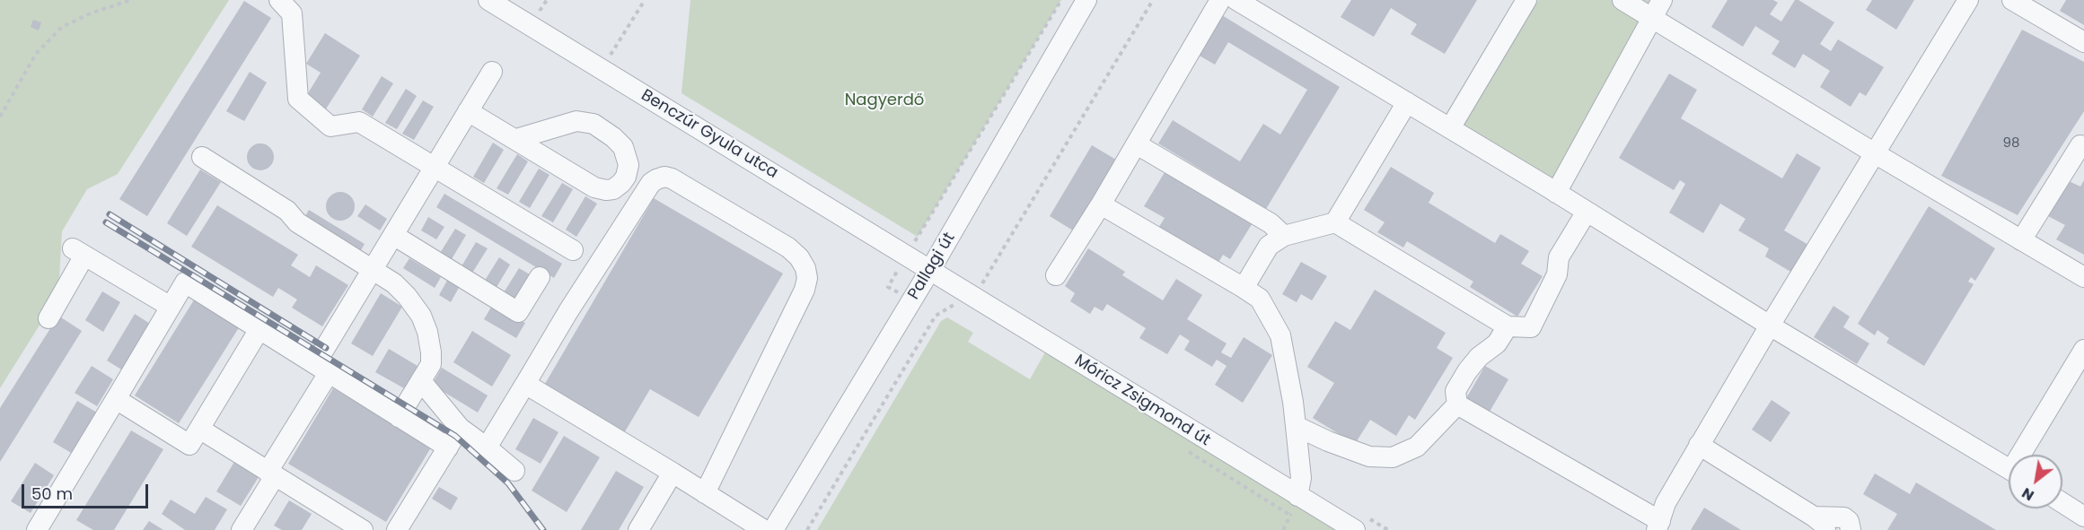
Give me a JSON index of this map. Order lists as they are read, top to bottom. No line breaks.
{"streets":{"street":["Benczúr Gyula utca","Pallagi út","Móricz Zsigmond út"]},"crossings":[["Benczúr Gyula utca","Pallagi út"],["Benczúr Gyula utca","Móricz Zsigmond út"],["Pallagi út","Móricz Zsigmond út"]],"parks":["Nagyerdő"],"house_numbers":["98"],"scale_bar":"50 m","north":"bottom left"}
